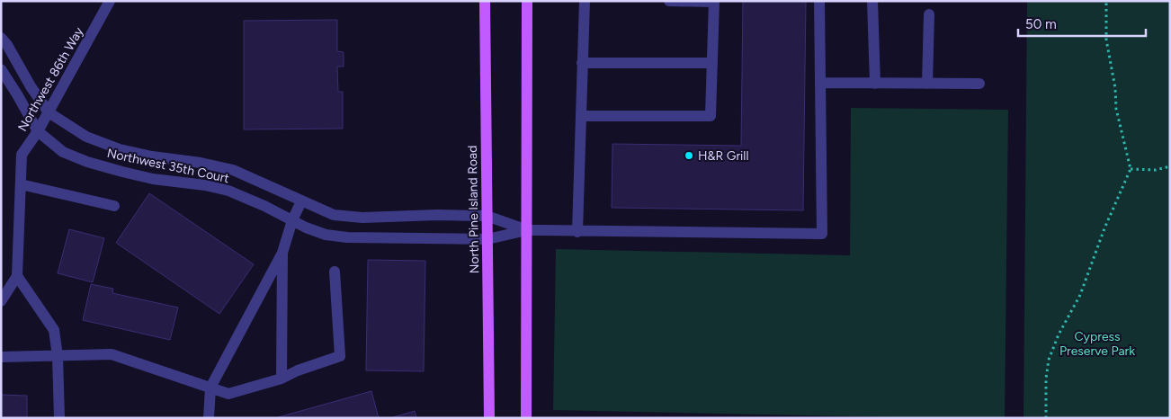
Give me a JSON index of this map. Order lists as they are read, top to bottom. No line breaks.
{"streets":{"main road":["North Pine Island Road"],"street":["Northwest 86th Way","Northwest 35th Court"]},"crossings":[["Northwest 86th Way","Northwest 35th Court"],["Northwest 35th Court","North Pine Island Road"]],"parks":["Cypress Preserve Park"],"places":["H&R Grill"],"scale_bar":"50 m"}
